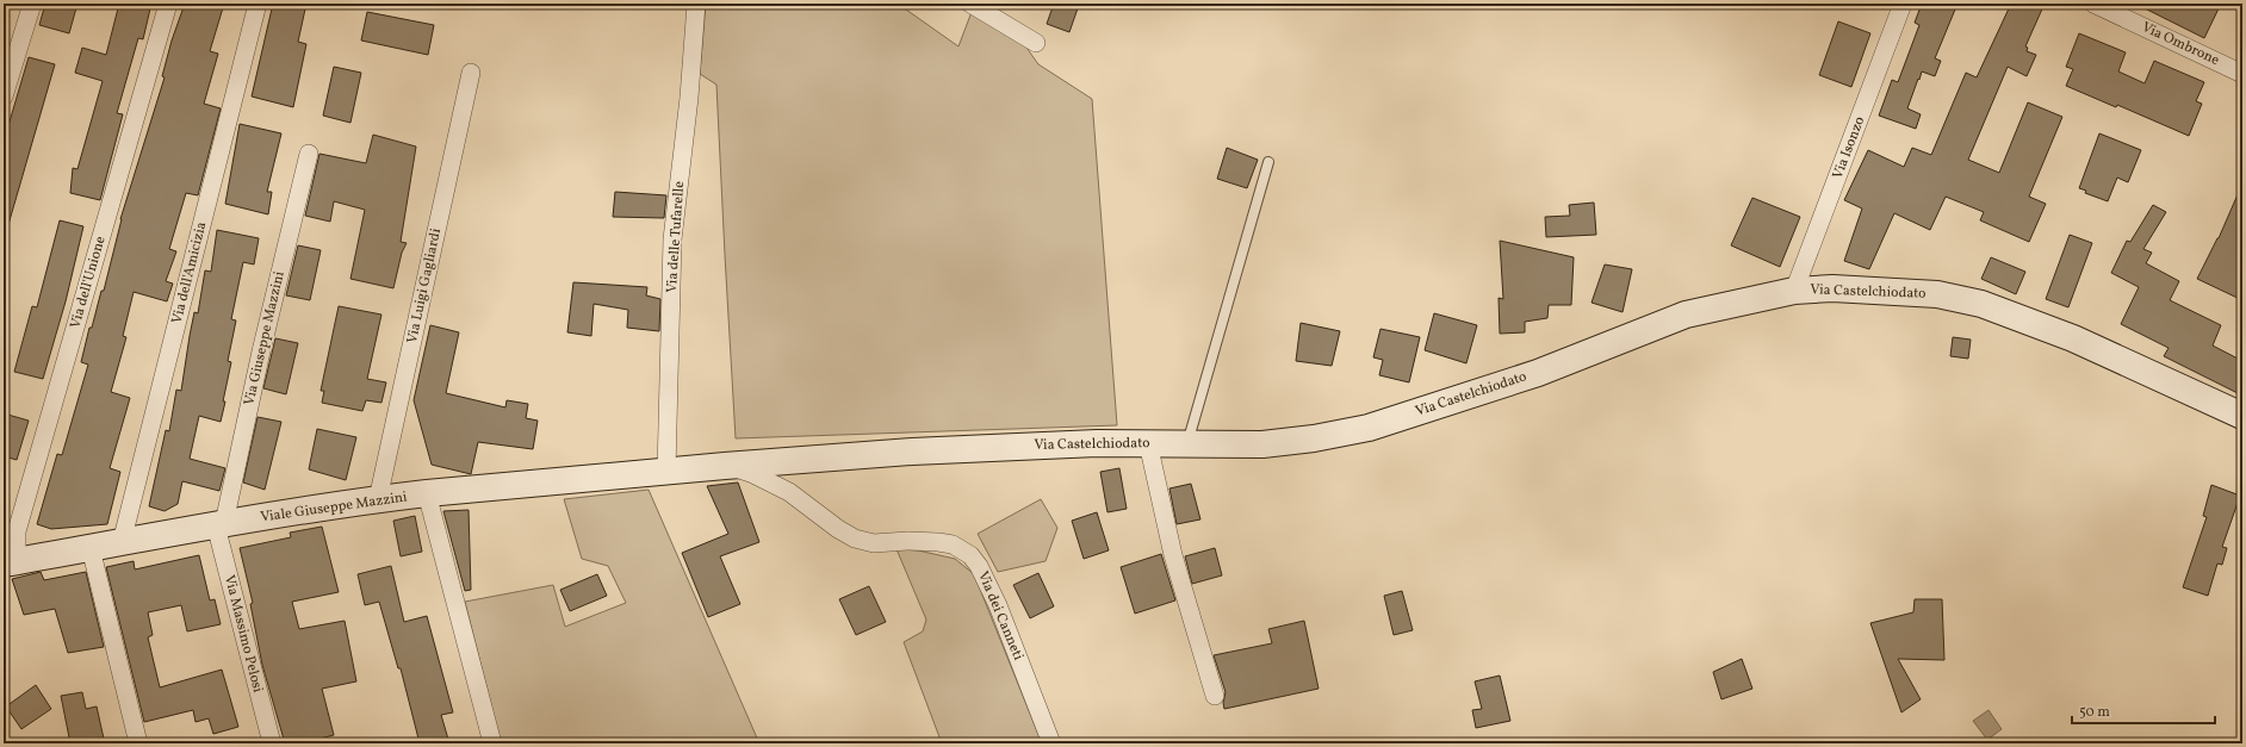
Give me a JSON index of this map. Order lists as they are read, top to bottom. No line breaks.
{"streets":{"street":["Via Ombrone","Via Isonzo","Via delle Tufarelle","Via dell'Amicizia","Via dell'Unione","Via Luigi Gagliardi","Via Castelchiodato","Via Giuseppe Mazzini","Viale Giuseppe Mazzini","Via dei Canneti","Via Massimo Pelosi"]},"crossings":[["Via Isonzo","Via Castelchiodato"],["Via delle Tufarelle","Via Castelchiodato"],["Via delle Tufarelle","Viale Giuseppe Mazzini"],["Via dell'Amicizia","Viale Giuseppe Mazzini"],["Via dell'Unione","Viale Giuseppe Mazzini"],["Via Luigi Gagliardi","Viale Giuseppe Mazzini"],["Via Castelchiodato","Viale Giuseppe Mazzini"],["Via Castelchiodato","Via dei Canneti"],["Via Giuseppe Mazzini","Viale Giuseppe Mazzini"],["Via Giuseppe Mazzini","Via Massimo Pelosi"],["Viale Giuseppe Mazzini","Via Massimo Pelosi"]],"scale_bar":"50 m"}
